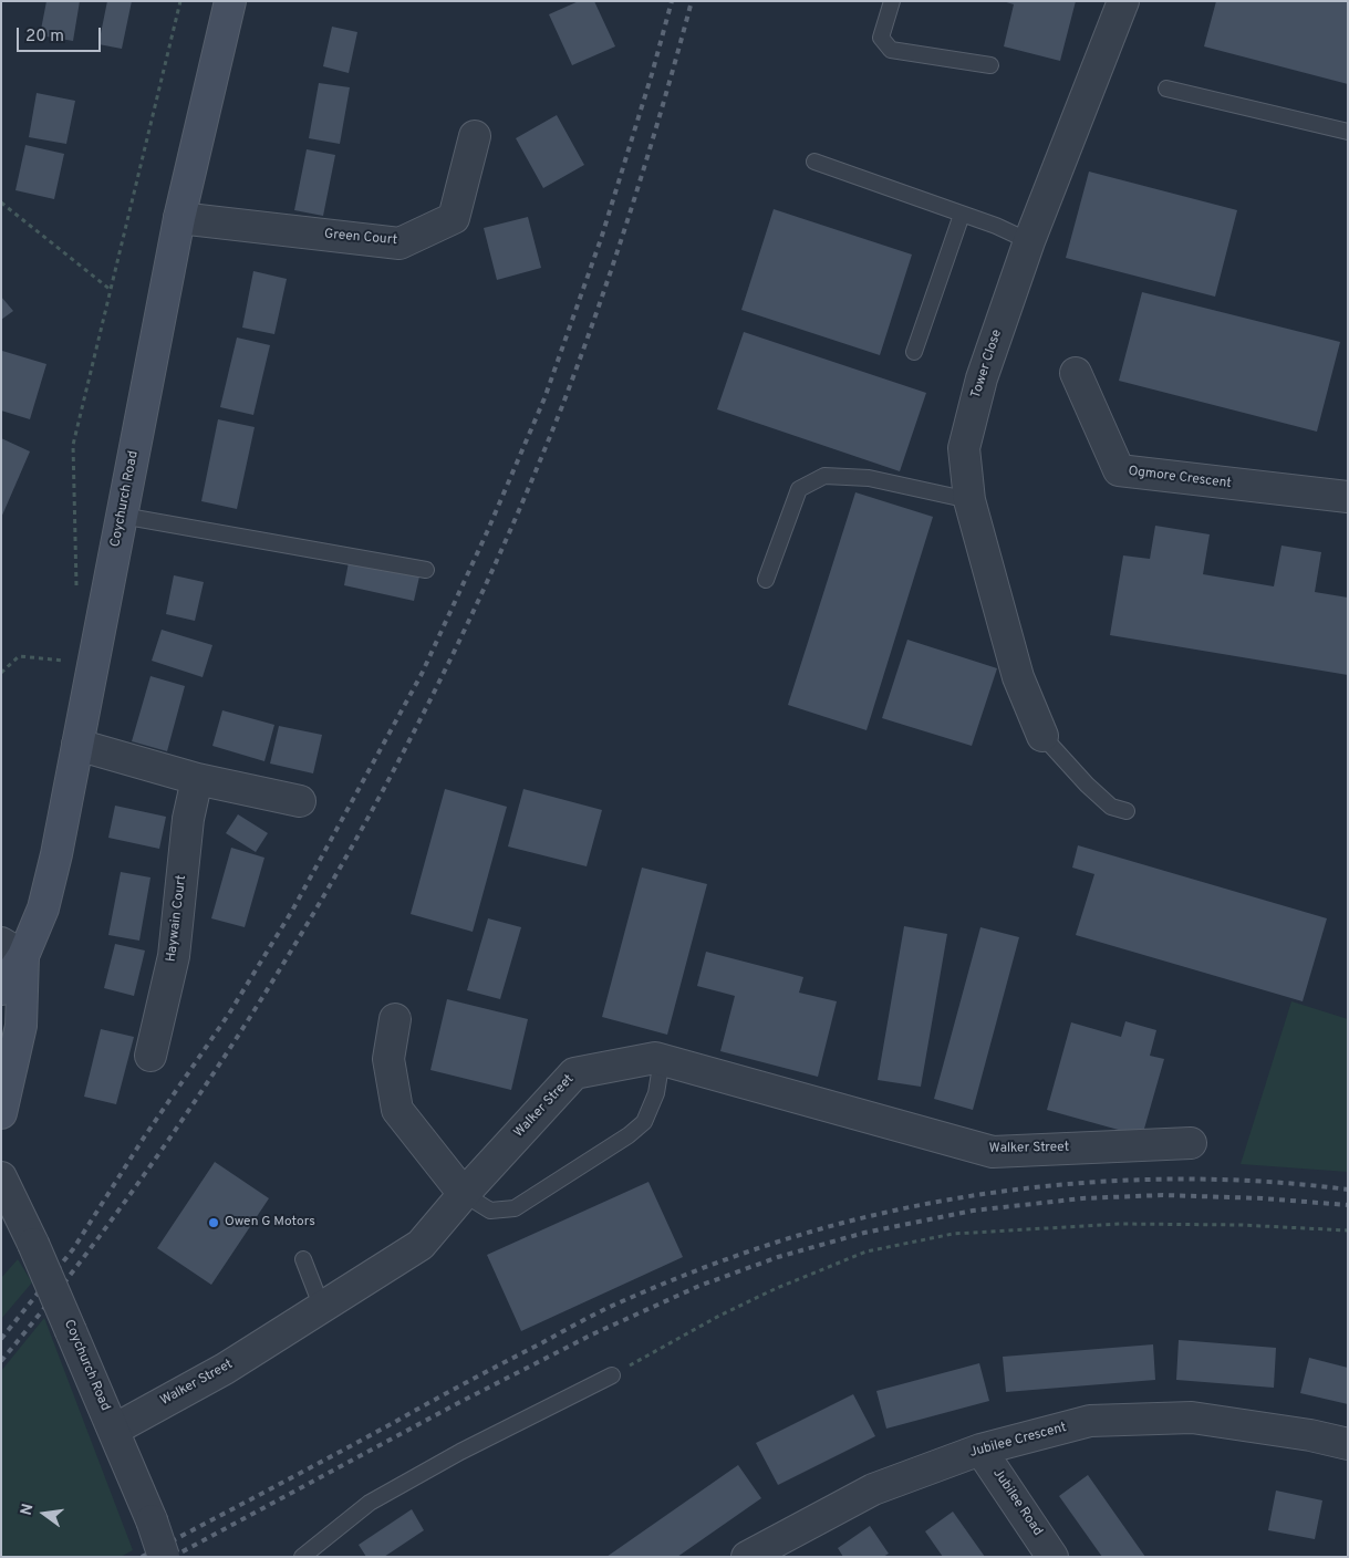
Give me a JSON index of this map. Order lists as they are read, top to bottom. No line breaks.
{"streets":{"main road":["Coychurch Road"],"street":["Green Court","Tower Close","Ogmore Crescent","Haywain Court","Walker Street","Jubilee Crescent","Jubilee Road"]},"crossings":[["Green Court","Coychurch Road"],["Coychurch Road","Walker Street"],["Jubilee Crescent","Jubilee Road"]],"places":["Owen G Motors"],"scale_bar":"20 m","north":"left"}
